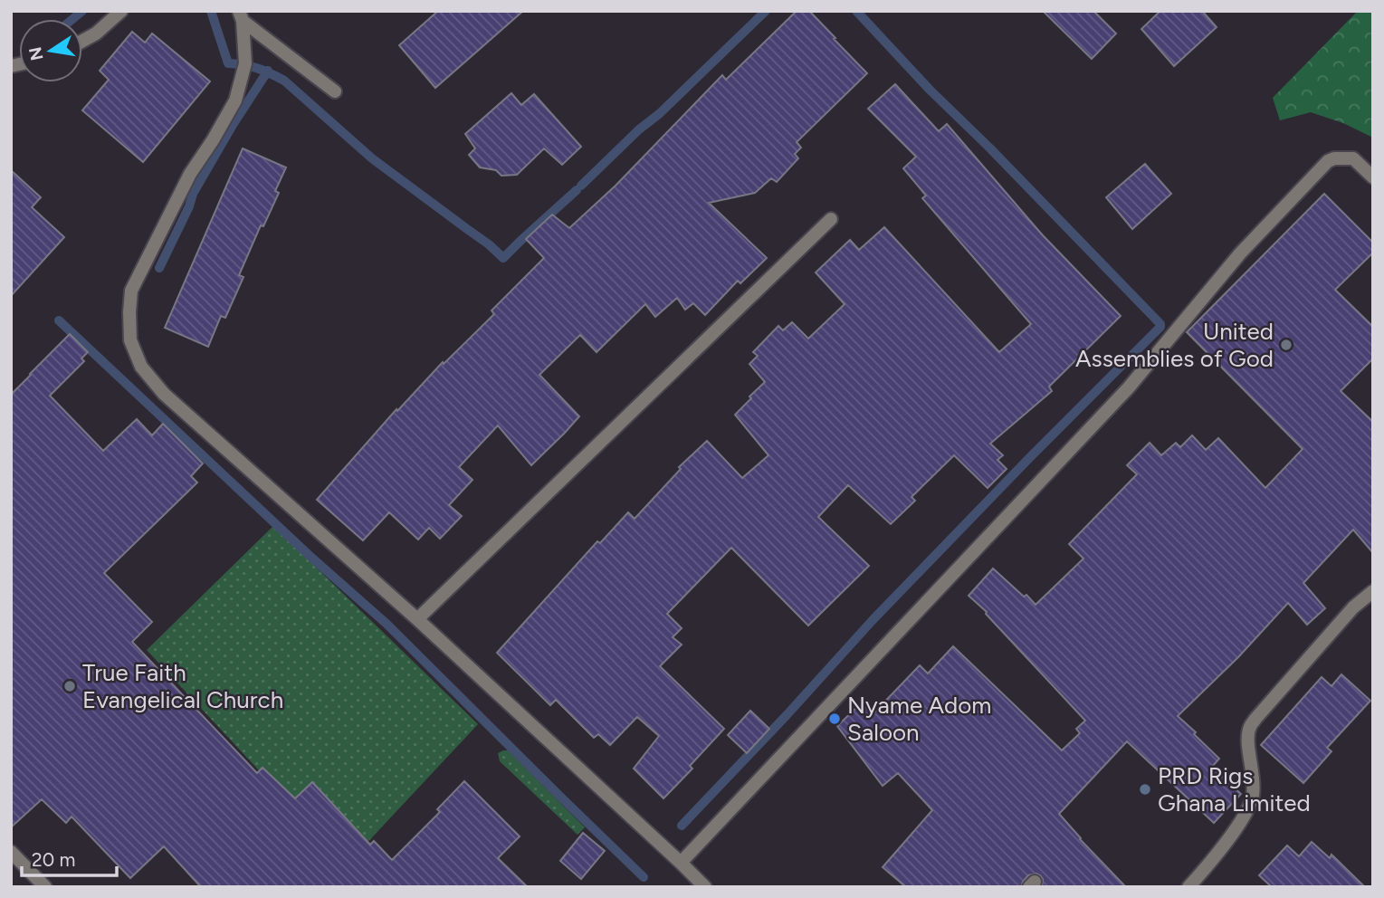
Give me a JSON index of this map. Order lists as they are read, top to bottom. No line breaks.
{"places":["United Assemblies of God","True Faith Evangelical Church","Nyame Adom Saloon","PRD Rigs Ghana Limited"],"scale_bar":"20 m","north":"left"}
